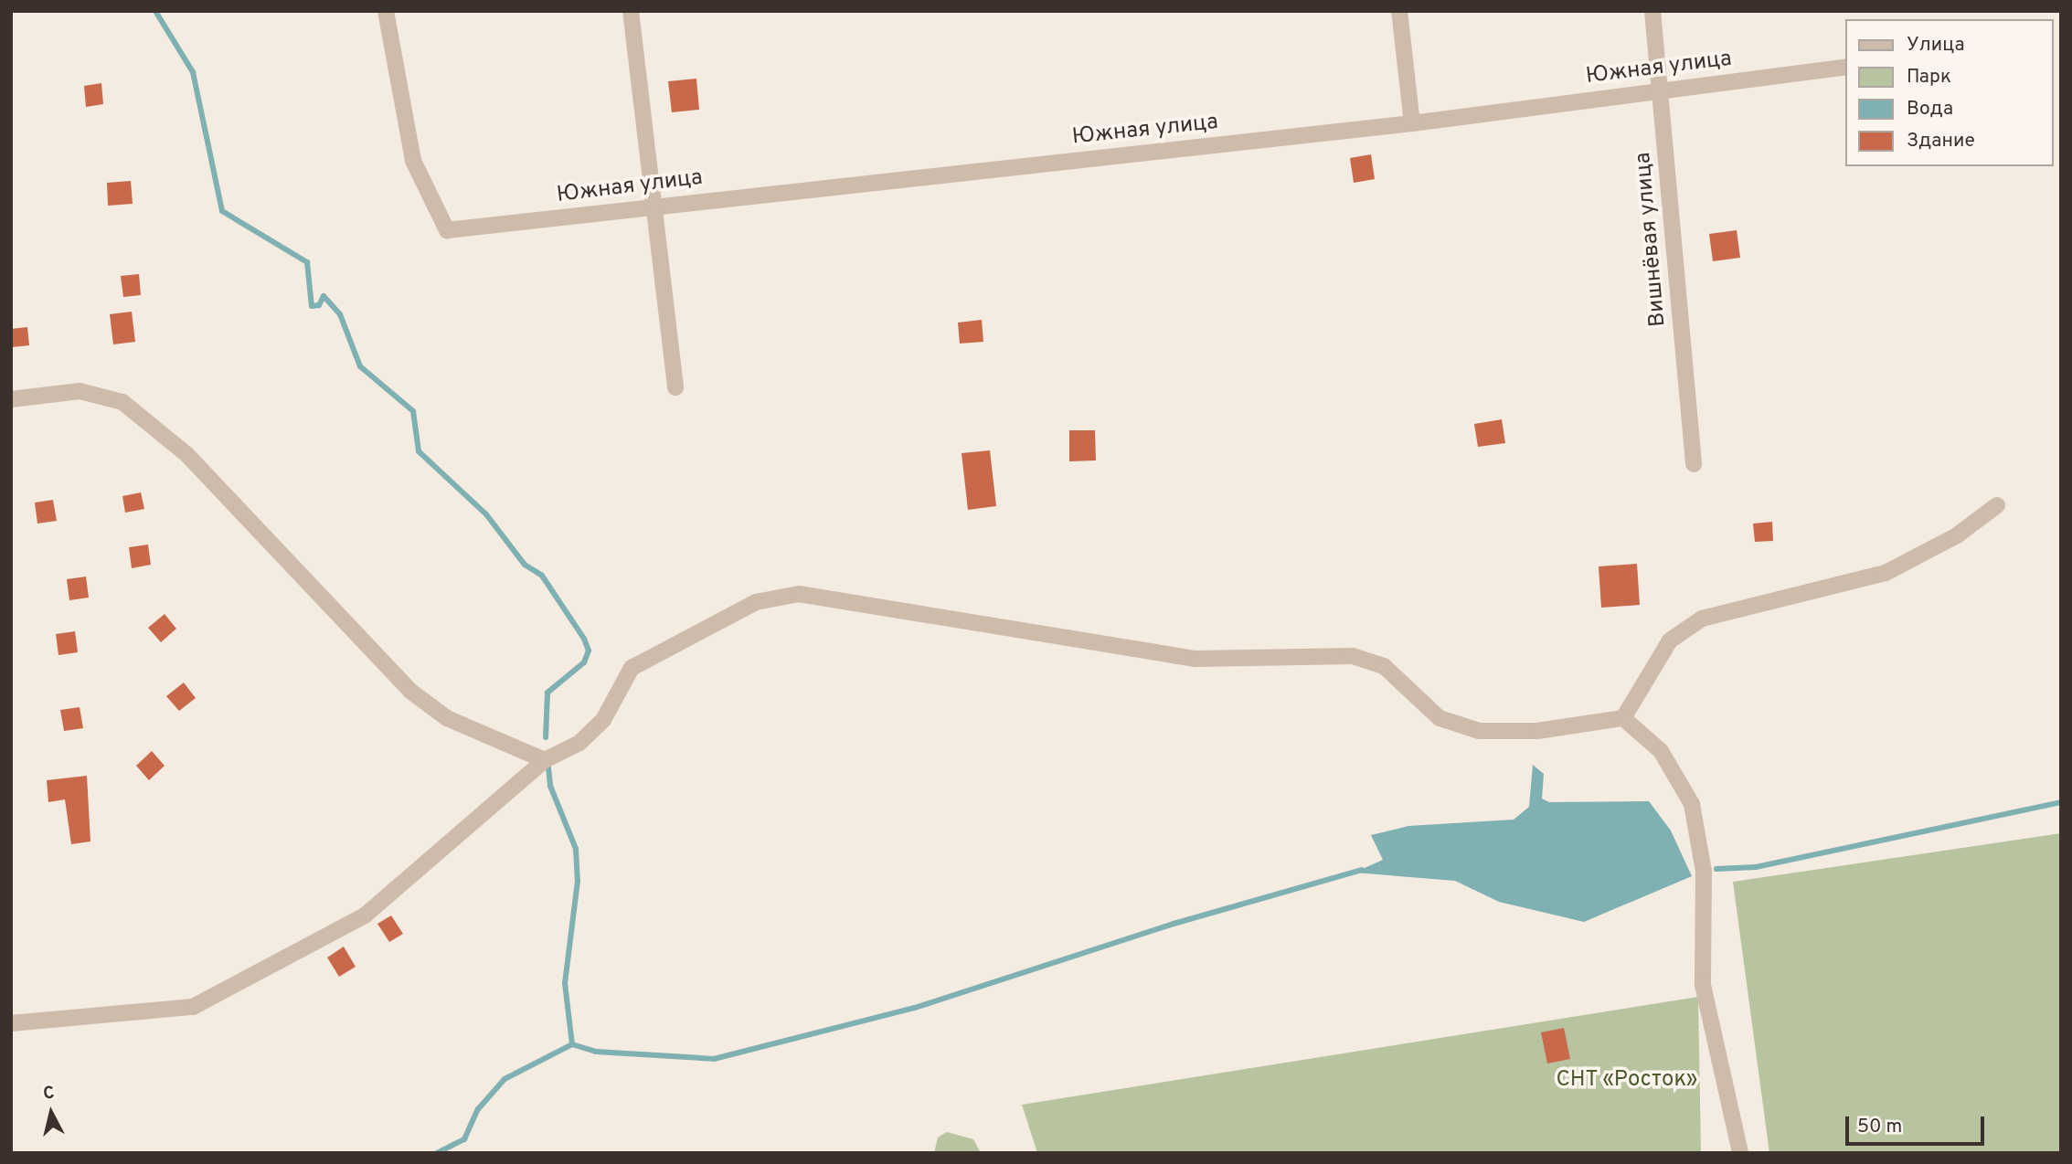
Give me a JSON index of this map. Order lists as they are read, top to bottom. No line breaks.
{"streets":{"street":["Южная улица","Вишнёвая улица"]},"crossings":[["Южная улица","Вишнёвая улица"]],"parks":["СНТ «Росток»"],"legend":["Улица","Парк","Вода","Здание"],"scale_bar":"50 m","north":"top"}
